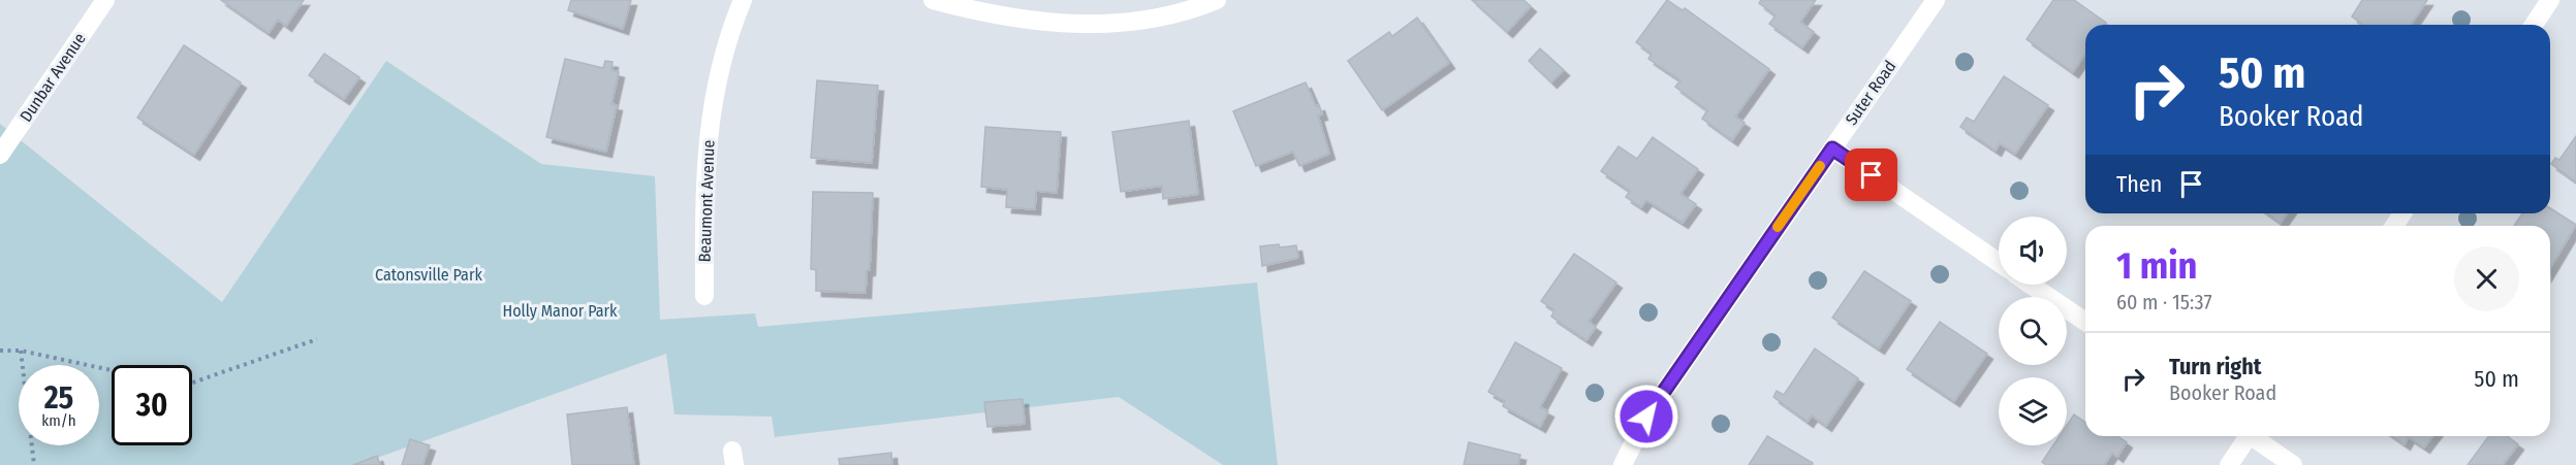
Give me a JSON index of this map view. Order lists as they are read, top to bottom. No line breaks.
{"streets":{"street":["Dunbar Avenue","Suter Road","Beaumont Avenue"]},"parks":["Catonsville Park","Holly Manor Park"],"page":{"turn":["50 m","Booker Road"],"then":"Then","heading":["1 min","60 m · 15:37"],"list":[{"name":"Turn right","note":"Booker Road","value":"50 m"}],"speed":"25 km/h","limit":"30"}}
